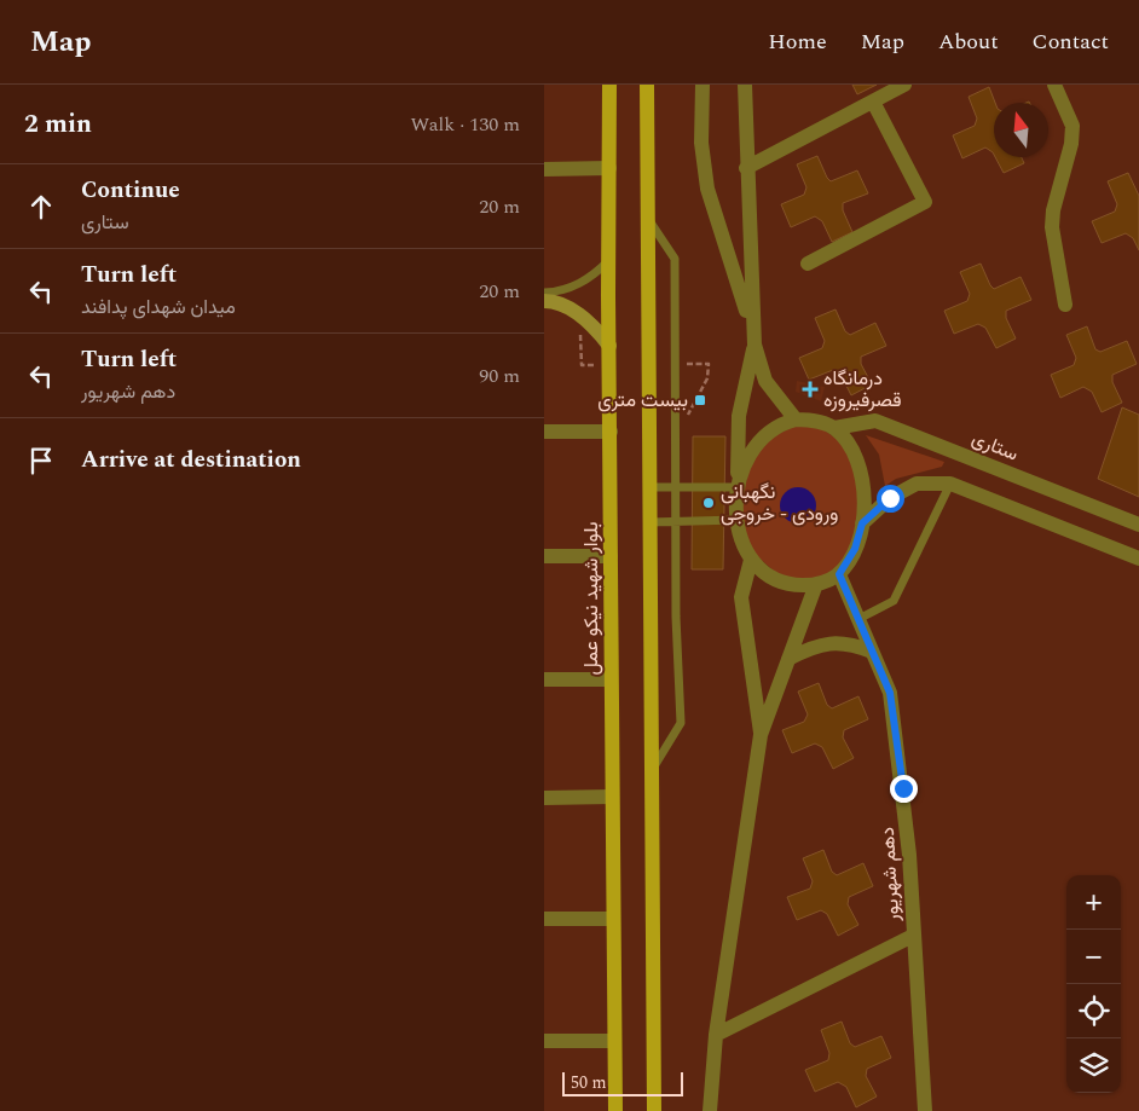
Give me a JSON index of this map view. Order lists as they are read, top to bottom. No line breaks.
{"streets":{"main road":["بلوار شهید نیکو عمل"],"street":["ستاری","دهم شهریور"]},"crossings":[["ستاری","دهم شهریور"]],"places":{"health":["درمانگاه قصرفیروزه"],"transit":["بیست متری"],"other":["نگهبانی ورودی - خروجی"]},"scale_bar":"50 m","north":"top","page":{"header":"Map","nav":["Home","Map","About","Contact"],"heading":["2 min","Walk · 130 m"],"list":[["Continue","ستاری","20 m"],["Turn left","میدان شهدای پدافند","20 m"],["Turn left","دهم شهریور","90 m"],"Arrive at destination"],"map_buttons":["+","−"],"scale":"50 m"}}
